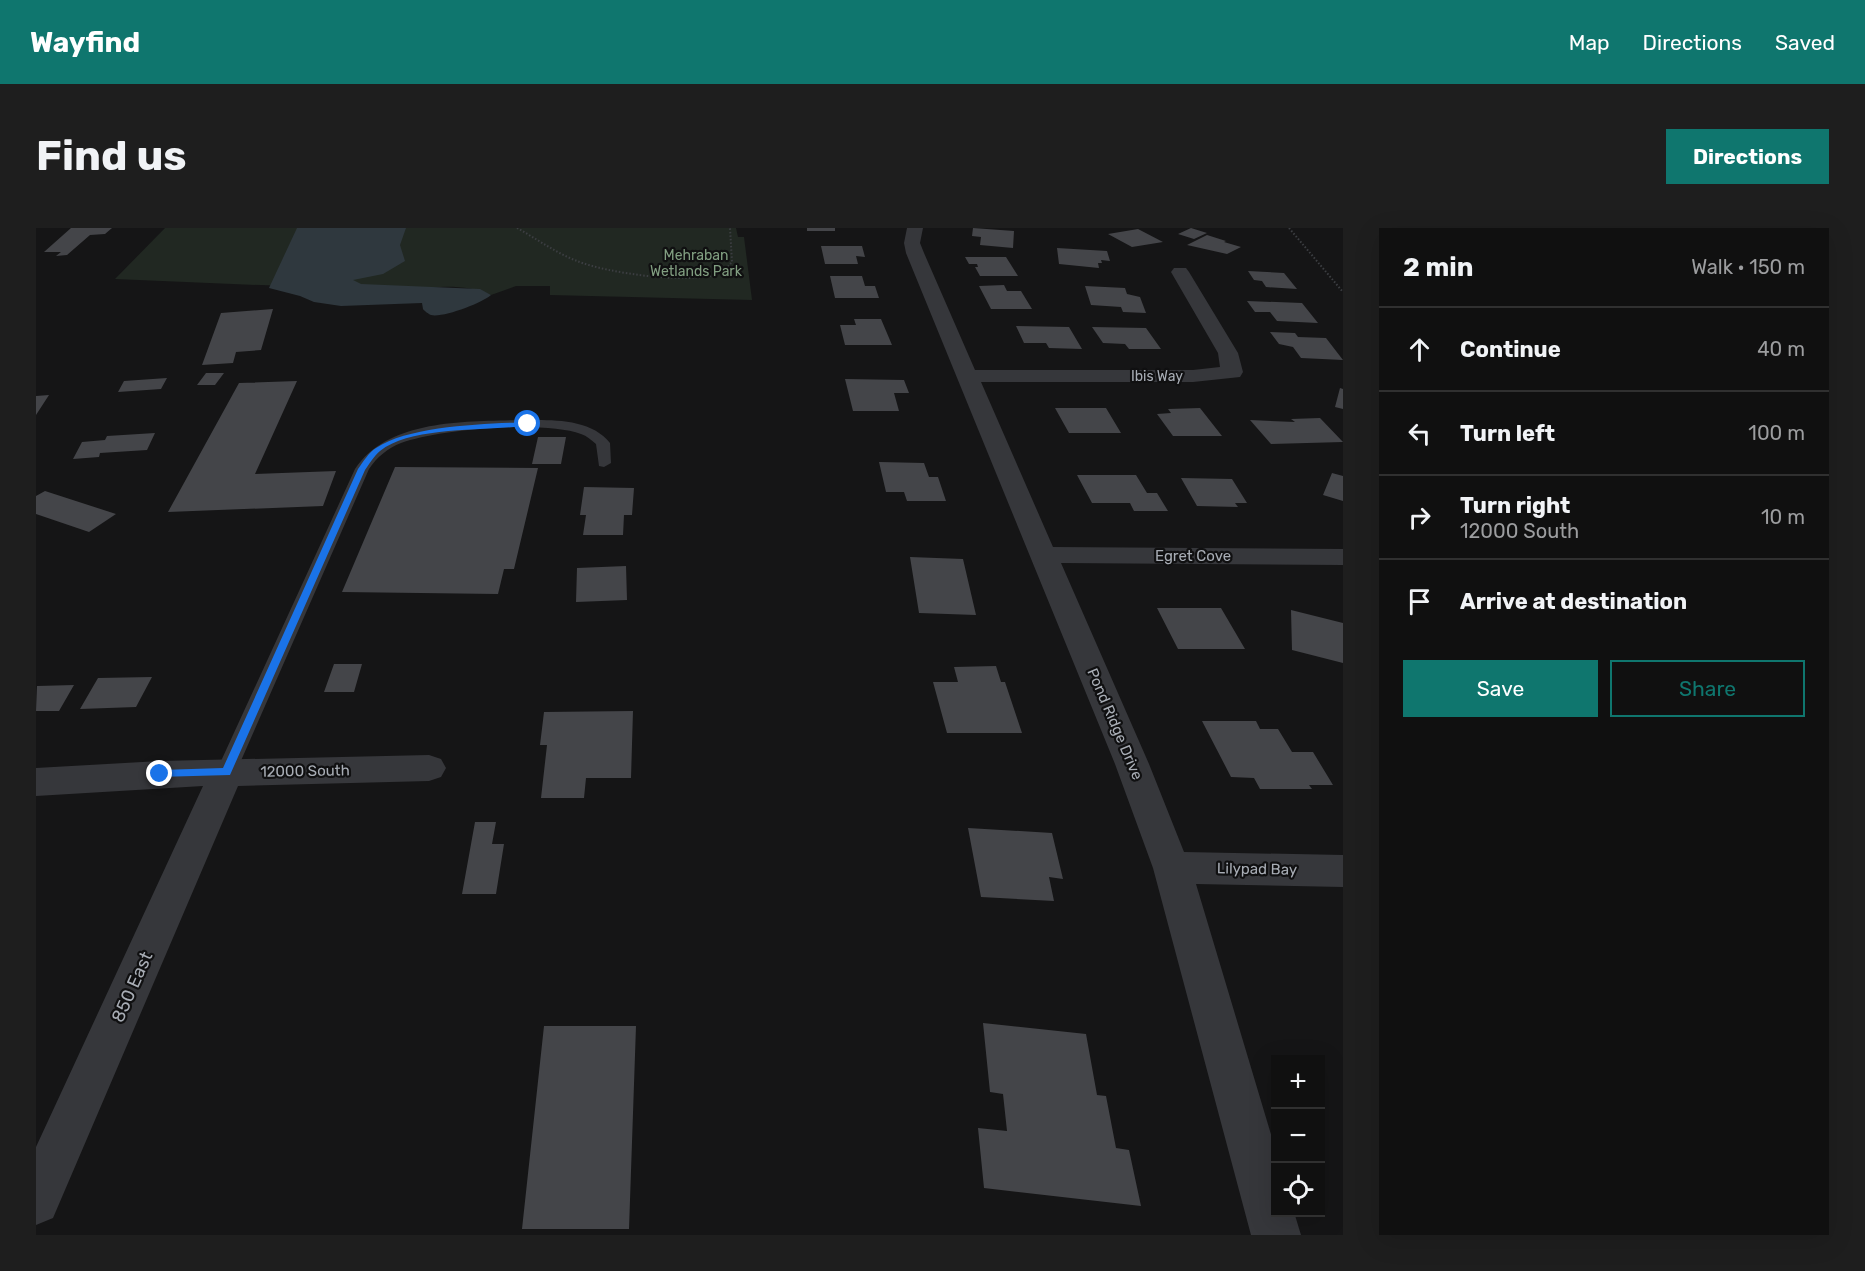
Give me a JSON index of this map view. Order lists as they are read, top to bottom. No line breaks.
{"streets":{"street":["Ibis Way","Egret Cove","Pond Ridge Drive","12000 South","Lilypad Bay","850 East"]},"crossings":[["Ibis Way","Pond Ridge Drive"],["Egret Cove","Pond Ridge Drive"],["Pond Ridge Drive","Lilypad Bay"],["12000 South","850 East"]],"parks":["Mehraban Wetlands Park"],"page":{"header":"Wayfind","nav":["Map","Directions","Saved"],"buttons":["Directions",["Save","Share"]],"title":"Find us","heading":["2 min","Walk · 150 m"],"list":[["Continue","40 m"],["Turn left","100 m"],["Turn right","12000 South","10 m"],"Arrive at destination"],"map_buttons":["+","−"]}}
